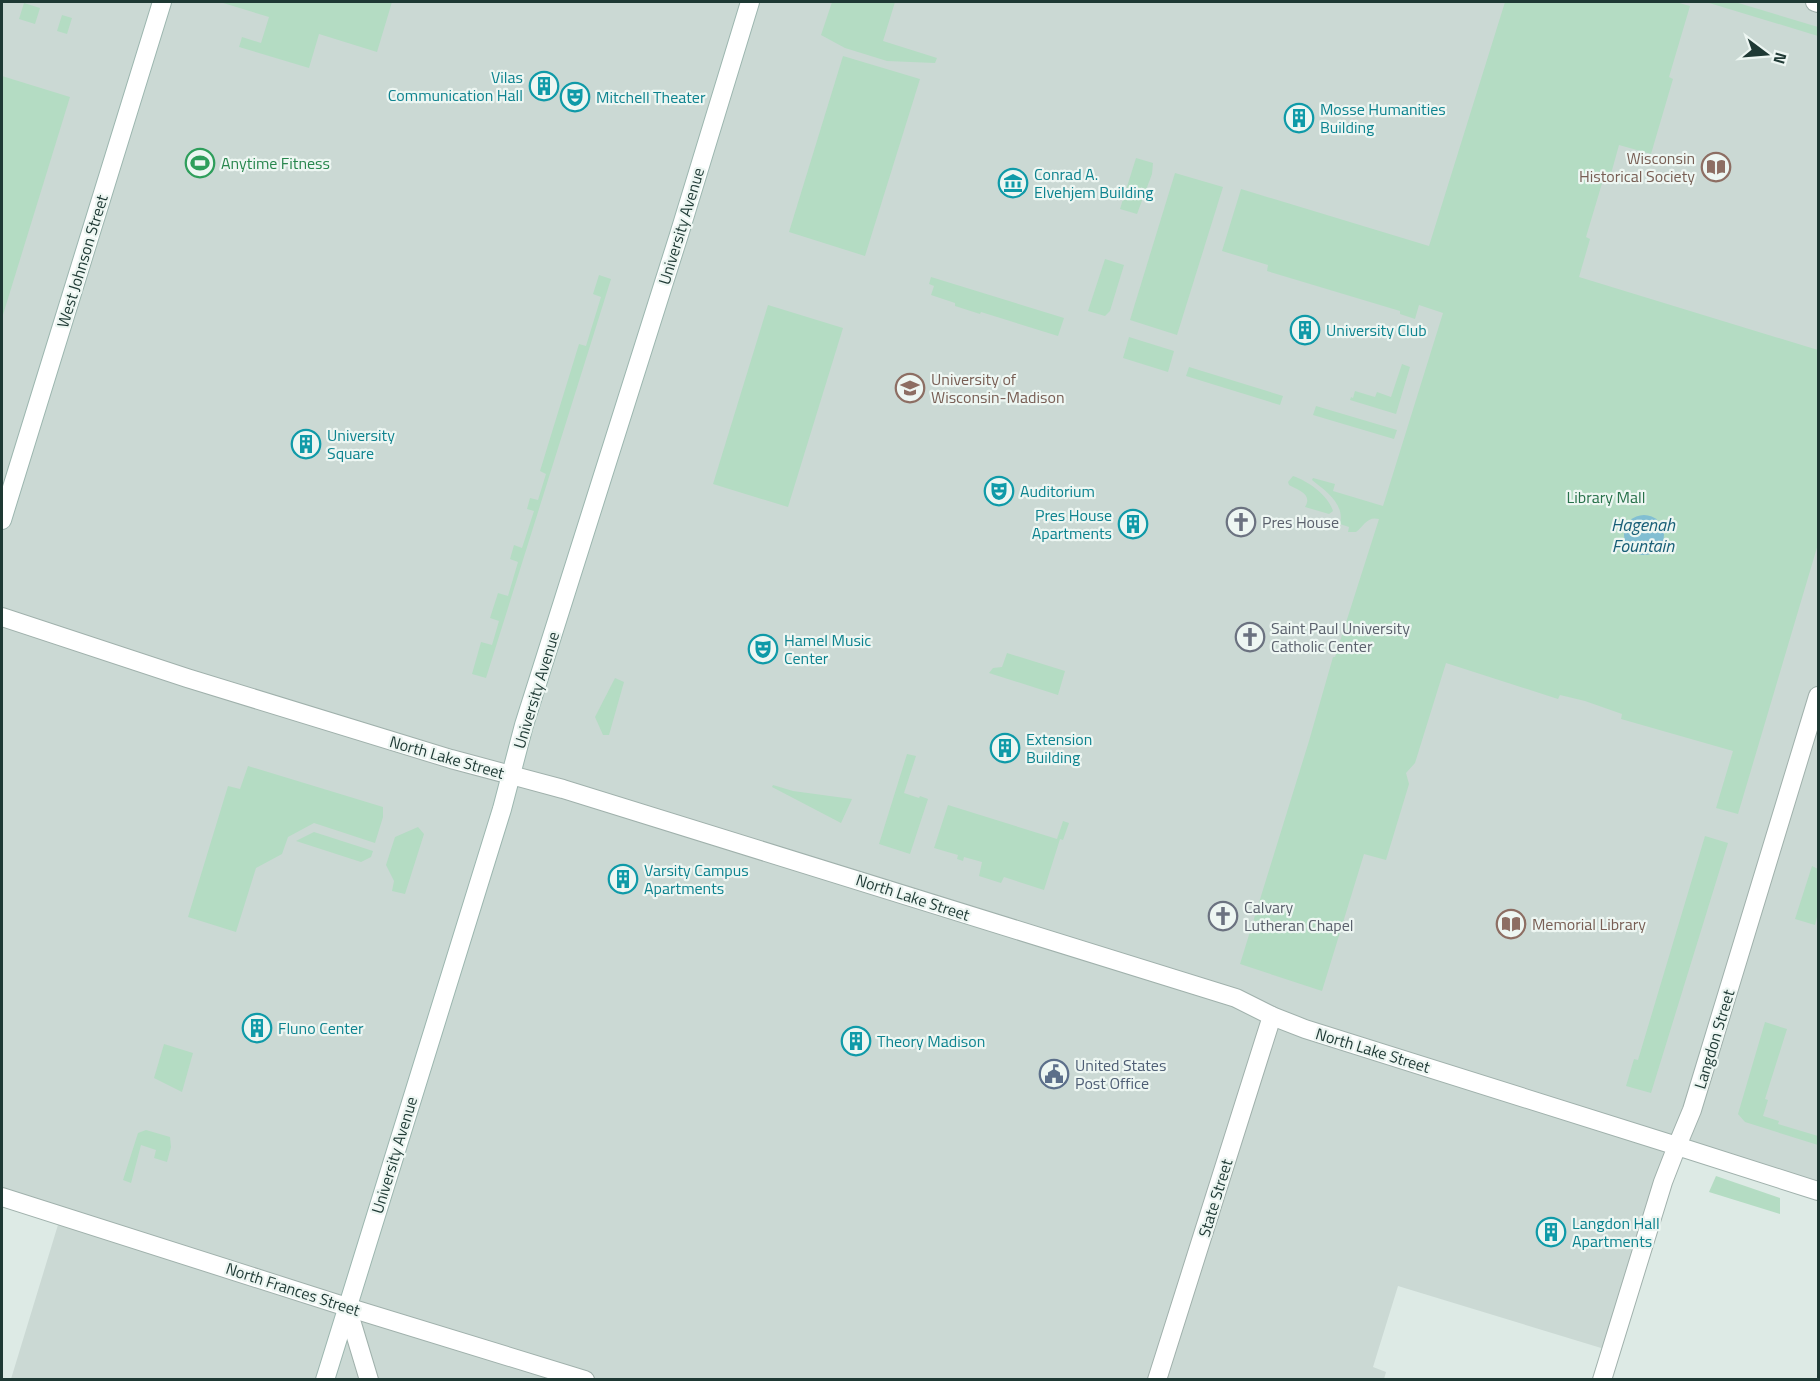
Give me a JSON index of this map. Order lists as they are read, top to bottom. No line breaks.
{"streets":{"street":["University Avenue","West Johnson Street","North Lake Street","Langdon Street","State Street","North Frances Street"]},"crossings":[["University Avenue","North Lake Street"],["University Avenue","North Frances Street"],["North Lake Street","Langdon Street"],["North Lake Street","State Street"]],"water":["Hagenah Fountain"],"parks":["Library Mall"],"places":{"building":["Vilas Communication Hall","Mosse Humanities Building","University Club","University Square","Pres House Apartments","Extension Building","Varsity Campus Apartments","Fluno Center","Theory Madison","Langdon Hall Apartments"],"theatre":["Mitchell Theater","Auditorium","Hamel Music Center"],"sports":["Anytime Fitness"],"library":["Wisconsin Historical Society","Memorial Library"],"museum":["Conrad A. Elvehjem Building"],"school or university":["University of Wisconsin-Madison"],"church":["Pres House","Saint Paul University Catholic Center","Calvary Lutheran Chapel"],"public building":["United States Post Office"]},"north":"right"}
